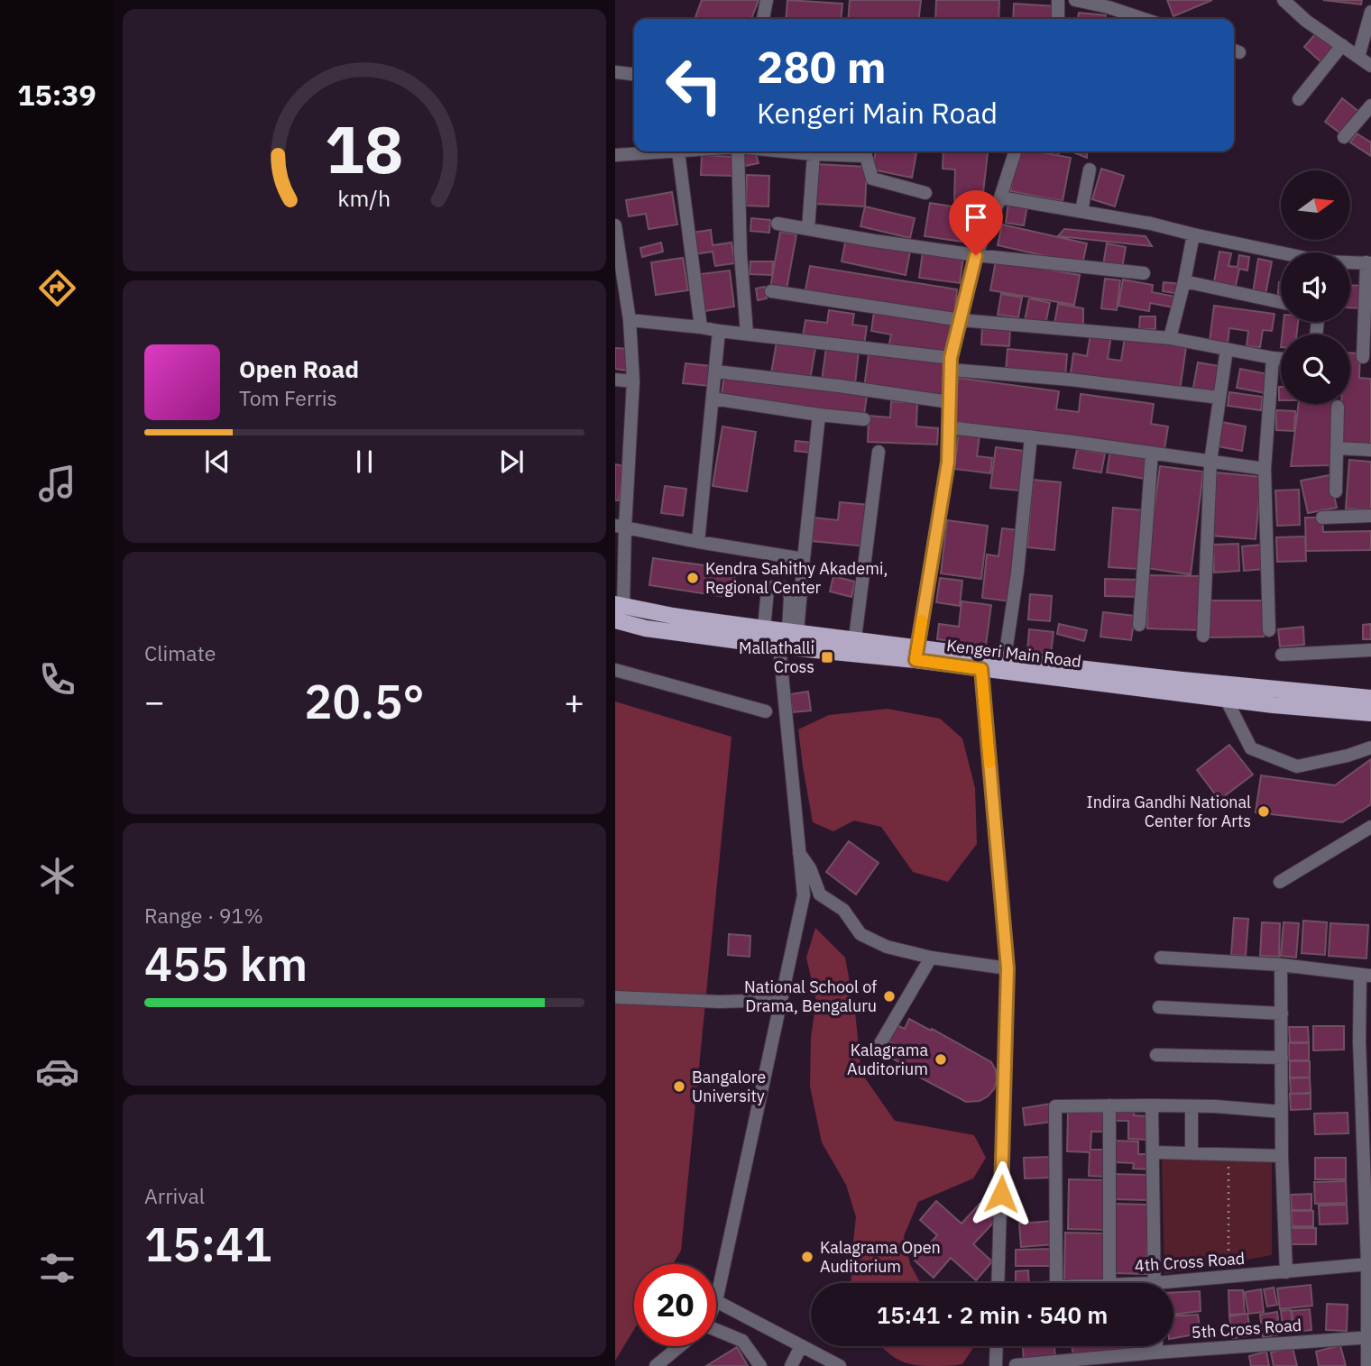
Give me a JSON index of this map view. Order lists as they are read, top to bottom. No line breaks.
{"streets":{"main road":["Kengeri Main Road"],"street":["4th Cross Road","5th Cross Road"]},"places":{"other":["Kendra Sahithy Akademi, Regional Center","Indira Gandhi National Center for Arts","National School of Drama, Bengaluru","Kalagrama Auditorium","Bangalore University","Kalagrama Open Auditorium"],"transit":["Mallathalli Cross"]},"north":"right","page":{"tabs":"15:39","turn":["280 m","Kengeri Main Road"],"song":["Open Road","Tom Ferris"],"tile":["Climate",["Range · 91%","455 km"],["Arrival","15:41"]],"heat":["−","20.5°","+"],"limit":"20","trip":"15:41 · 2 min · 540 m","gauge":["18","km/h"]}}
